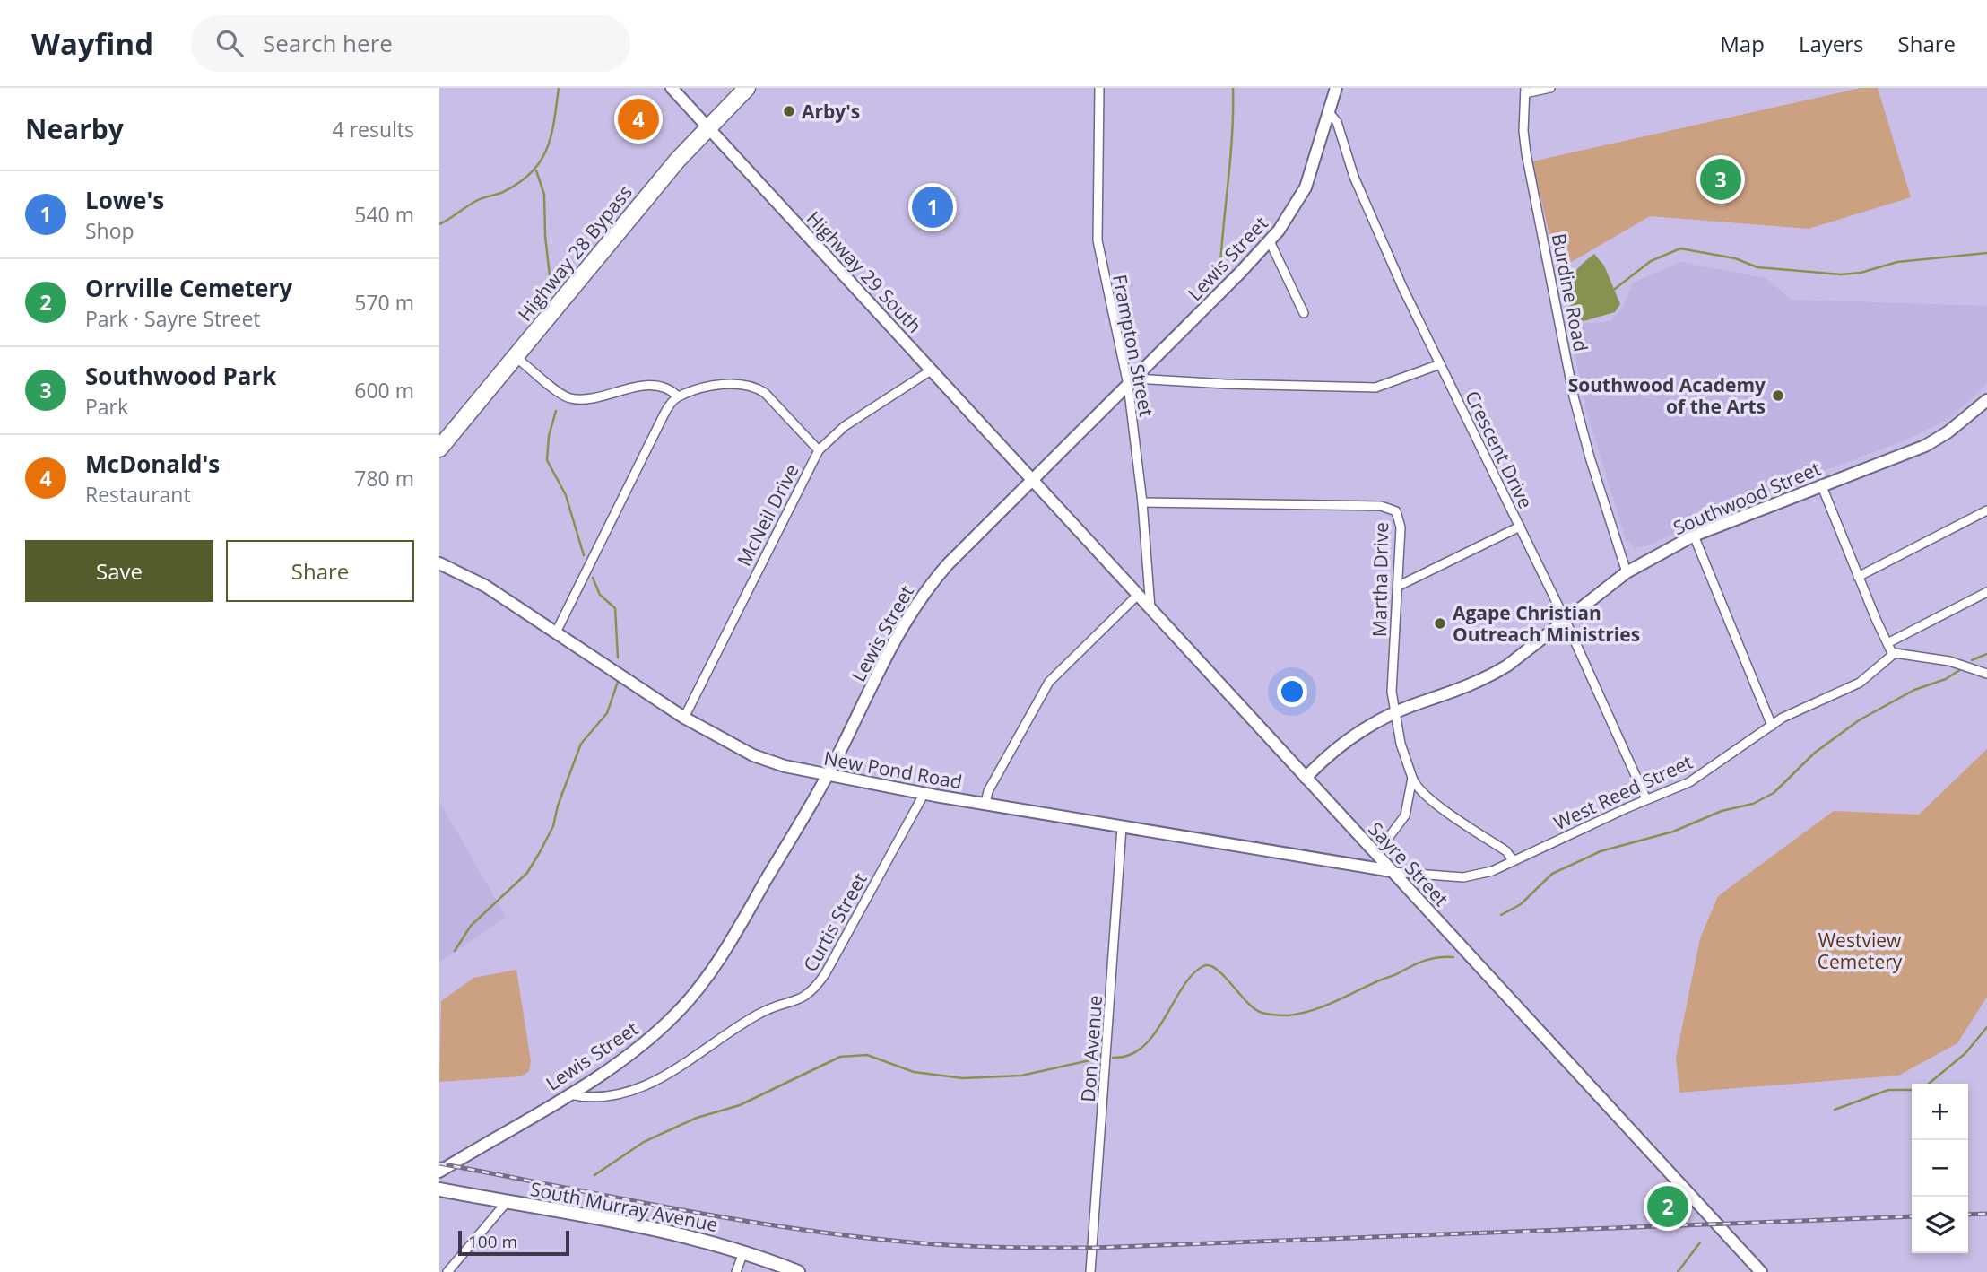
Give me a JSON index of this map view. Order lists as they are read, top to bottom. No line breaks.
{"streets":{"highway":["Highway 28 Bypass"],"main road":["South Murray Avenue"],"street":["Lewis Street","Highway 29 South","Burdine Road","Frampton Street","Crescent Drive","Southwood Street","McNeil Drive","Martha Drive","New Pond Road","West Reed Street","Sayre Street","Curtis Street","Don Avenue"]},"crossings":[["Highway 28 Bypass","Highway 29 South"],["Lewis Street","Highway 29 South"],["Lewis Street","Frampton Street"],["Lewis Street","Crescent Drive"],["Lewis Street","New Pond Road"],["Lewis Street","Sayre Street"],["Lewis Street","Curtis Street"],["Highway 29 South","McNeil Drive"],["Highway 29 South","Sayre Street"],["Burdine Road","Southwood Street"],["Frampton Street","Martha Drive"],["Frampton Street","Sayre Street"],["Crescent Drive","Southwood Street"],["Crescent Drive","West Reed Street"],["Southwood Street","Martha Drive"],["Southwood Street","Sayre Street"],["McNeil Drive","New Pond Road"],["Martha Drive","Sayre Street"],["New Pond Road","West Reed Street"],["New Pond Road","Sayre Street"],["New Pond Road","Curtis Street"],["New Pond Road","Don Avenue"],["West Reed Street","Sayre Street"]],"parks":["Westview Cemetery"],"places":["Arby's","Southwood Academy of the Arts","Agape Christian Outreach Ministries"],"scale_bar":"100 m","page":{"header":"Wayfind","search":"Search here","nav":["Map","Layers","Share"],"heading":["Nearby","4 results"],"pins":["4","3","1","2"],"list":[{"mark":"1","name":"Lowe's","note":"Shop","value":"540 m"},{"mark":"2","name":"Orrville Cemetery","note":"Park · Sayre Street","value":"570 m"},{"mark":"3","name":"Southwood Park","note":"Park","value":"600 m"},{"mark":"4","name":"McDonald's","note":"Restaurant","value":"780 m"}],"buttons":["Save","Share"],"map_buttons":["+","−"],"scale":"100 m"}}
